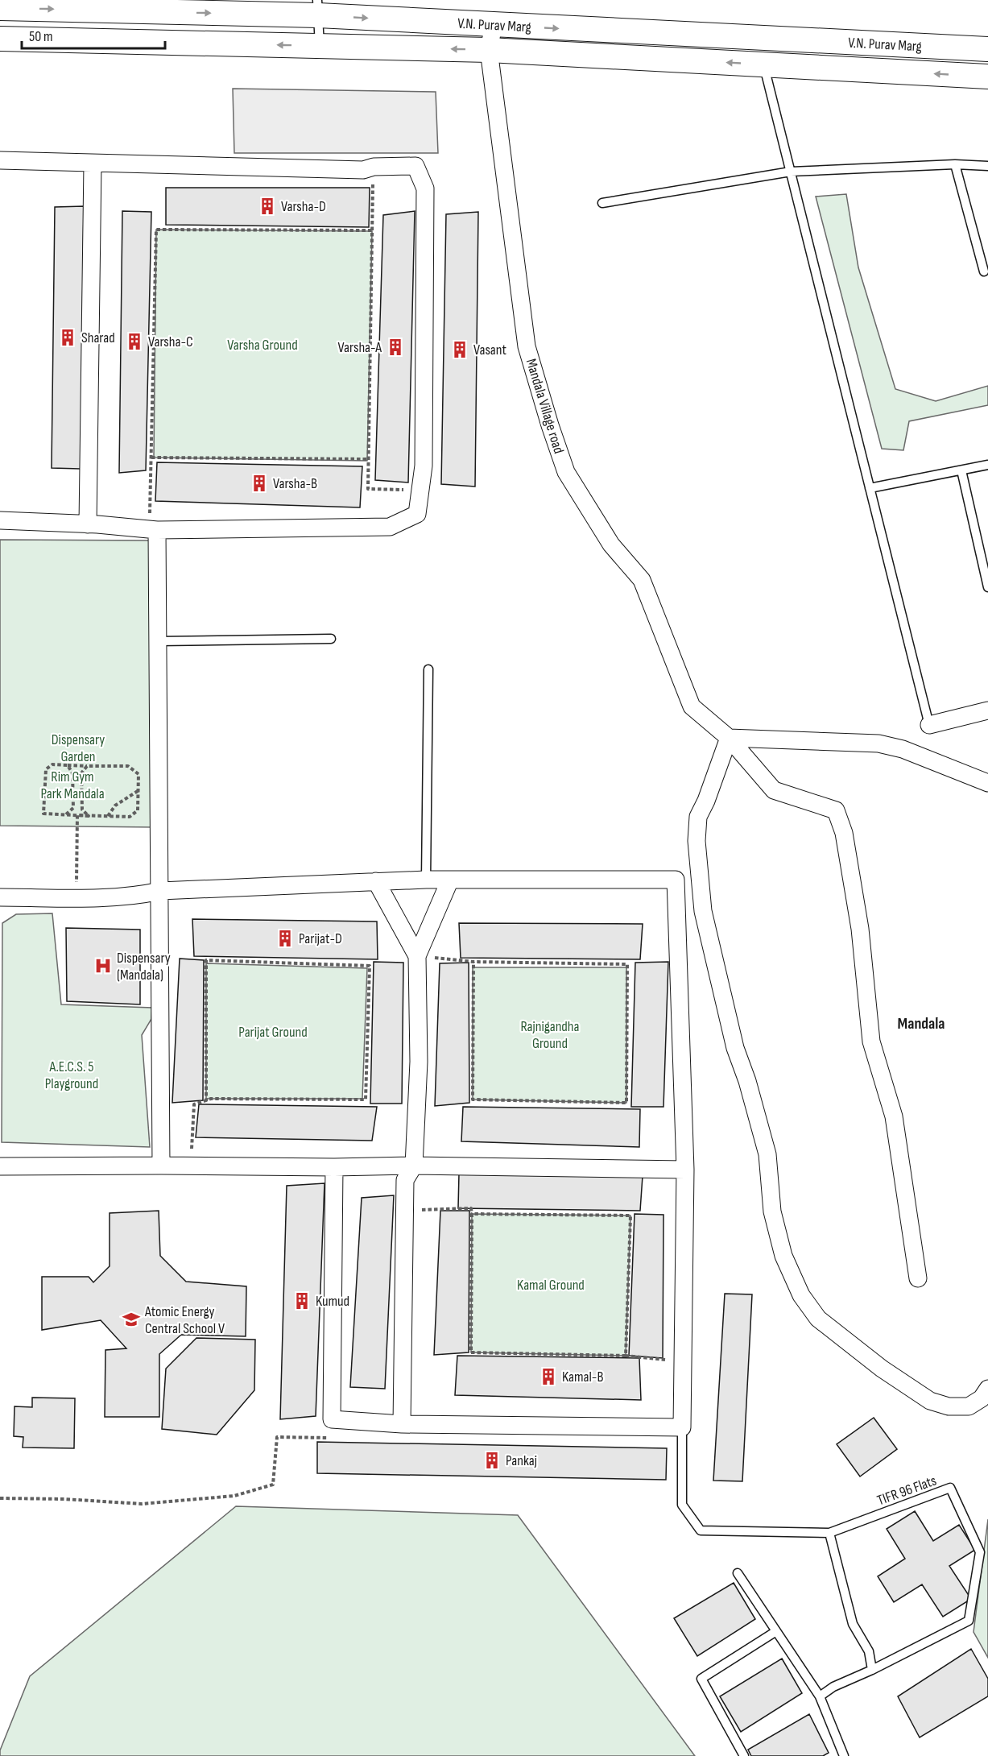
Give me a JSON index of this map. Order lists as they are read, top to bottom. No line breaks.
{"streets":{"street":["V.N. Purav Marg","Mandala Village road"],"lane":["TIFR 96 Flats"]},"crossings":[["V.N. Purav Marg","Mandala Village road"]],"districts":["Mandala"],"parks":["Varsha Ground","Dispensary Garden","Rim Gym Park Mandala","Rajnigandha Ground","Parijat Ground","A.E.C.S. 5 Playground","Kamal Ground"],"places":{"building":["Varsha-D","Sharad","Varsha-C","Varsha-A","Vasant","Varsha-B","Parijat-D","Kumud","Kamal-B","Pankaj"],"hospital":["Dispensary (Mandala)"],"school or university":["Atomic Energy Central School V"]},"scale_bar":"50 m"}
